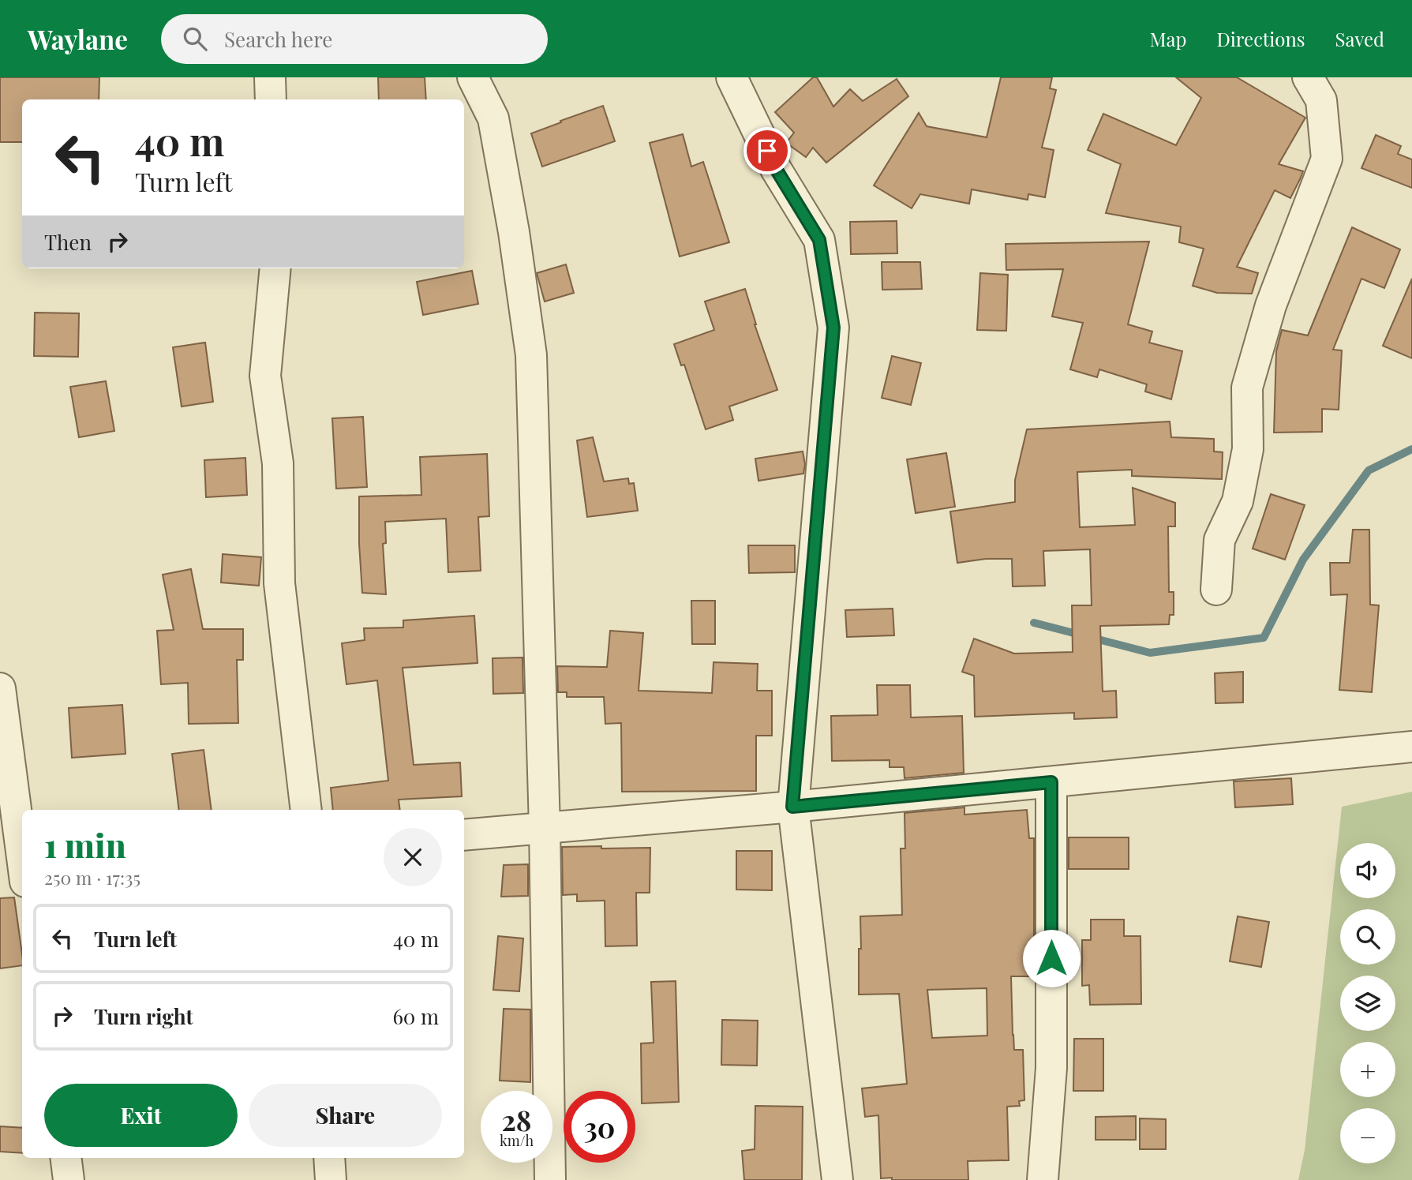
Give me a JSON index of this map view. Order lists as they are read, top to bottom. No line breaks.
{"page":{"header":"Waylane","search":"Search here","nav":["Map","Directions","Saved"],"turn":["40 m","Turn left"],"then":"Then","heading":["1 min","250 m · 17:35"],"map_buttons":["+","−"],"list":[{"name":"Turn left","value":"40 m"},{"name":"Turn right","value":"60 m"}],"buttons":["Exit","Share"],"speed":"28 km/h","limit":"30"}}
